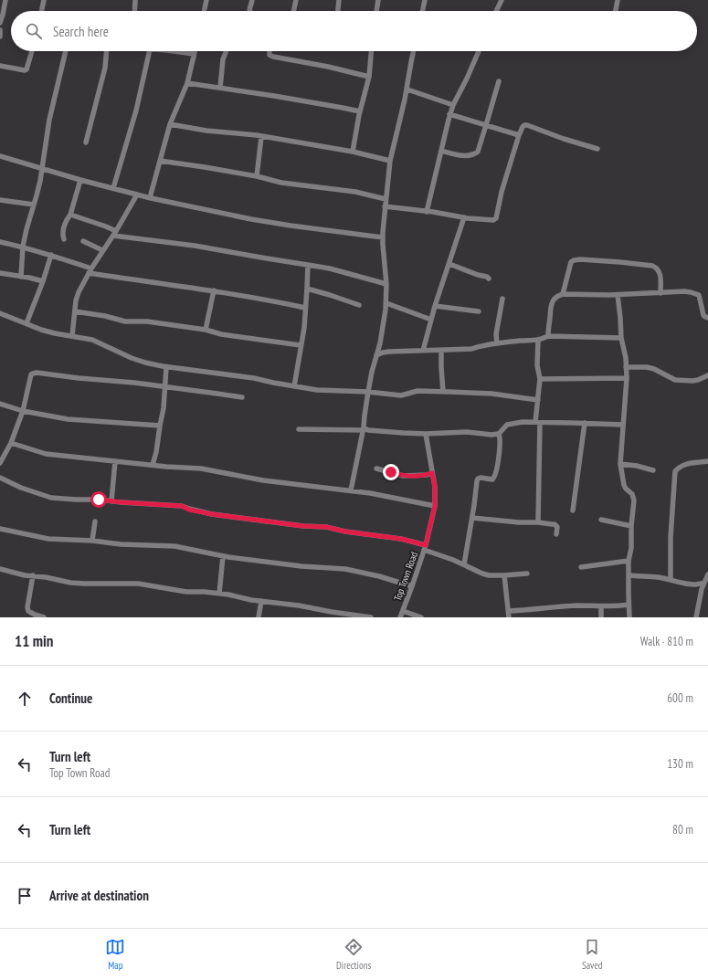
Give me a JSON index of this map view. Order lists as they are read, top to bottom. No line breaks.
{"streets":{"street":["Top Town Road"]},"page":{"search":"Search here","heading":["11 min","Walk · 810 m"],"list":[["Continue","600 m"],["Turn left","Top Town Road","130 m"],["Turn left","80 m"],"Arrive at destination"],"nav":["Map","Directions","Saved"]}}
